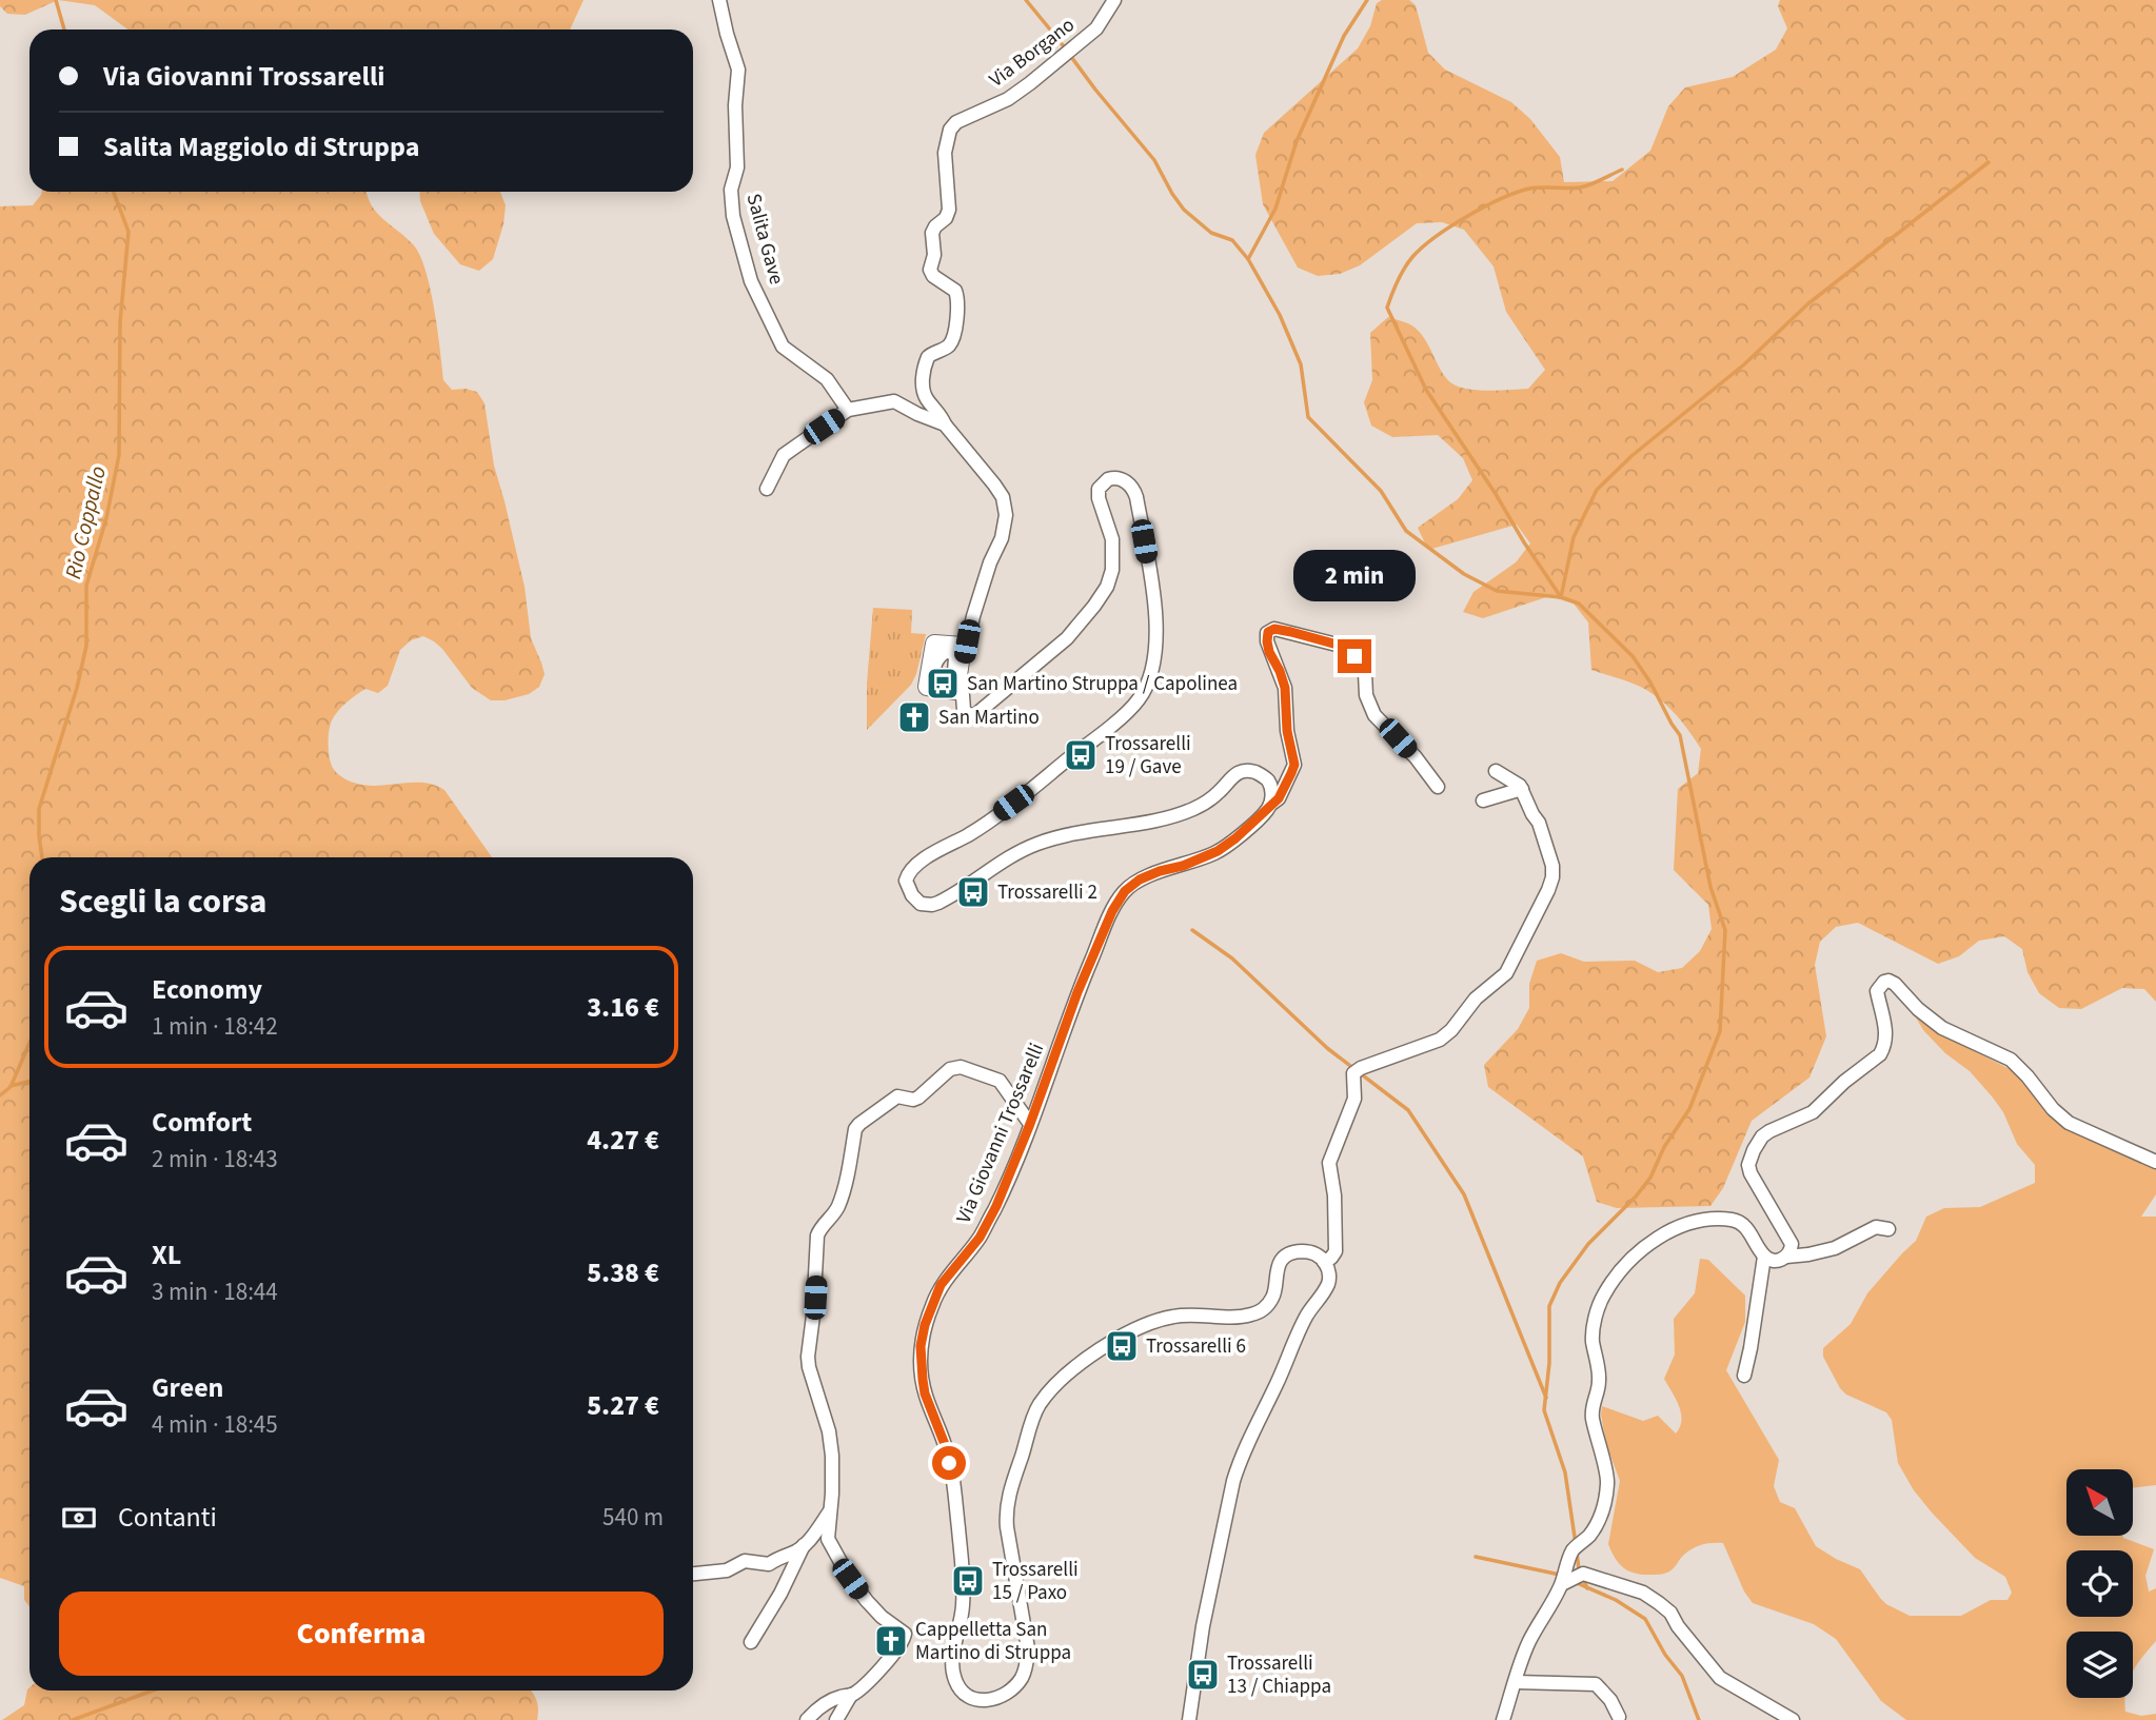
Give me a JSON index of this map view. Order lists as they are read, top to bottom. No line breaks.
{"streets":{"street":["Via Borgano","Salita Gave","Via Giovanni Trossarelli"]},"water":["Rio Coppallo"],"places":{"bus stop":["San Martino Struppa / Capolinea","Trossarelli 19 / Gave","Trossarelli 2","Trossarelli 6","Trossarelli 15 / Paxo","Trossarelli 13 / Chiappa"],"church":["San Martino","Cappelletta San Martino di Struppa"]},"north":"top left","page":{"banner":["Via Giovanni Trossarelli","Salita Maggiolo di Struppa"],"bubble":"2 min","heading":"Scegli la corsa","list":[{"name":"Economy","note":"1 min · 18:42","value":"3.16 €"},{"name":"Comfort","note":"2 min · 18:43","value":"4.27 €"},{"name":"XL","note":"3 min · 18:44","value":"5.38 €"},{"name":"Green","note":"4 min · 18:45","value":"5.27 €"}],"pay":["Contanti","540 m"],"buttons":"Conferma"}}
